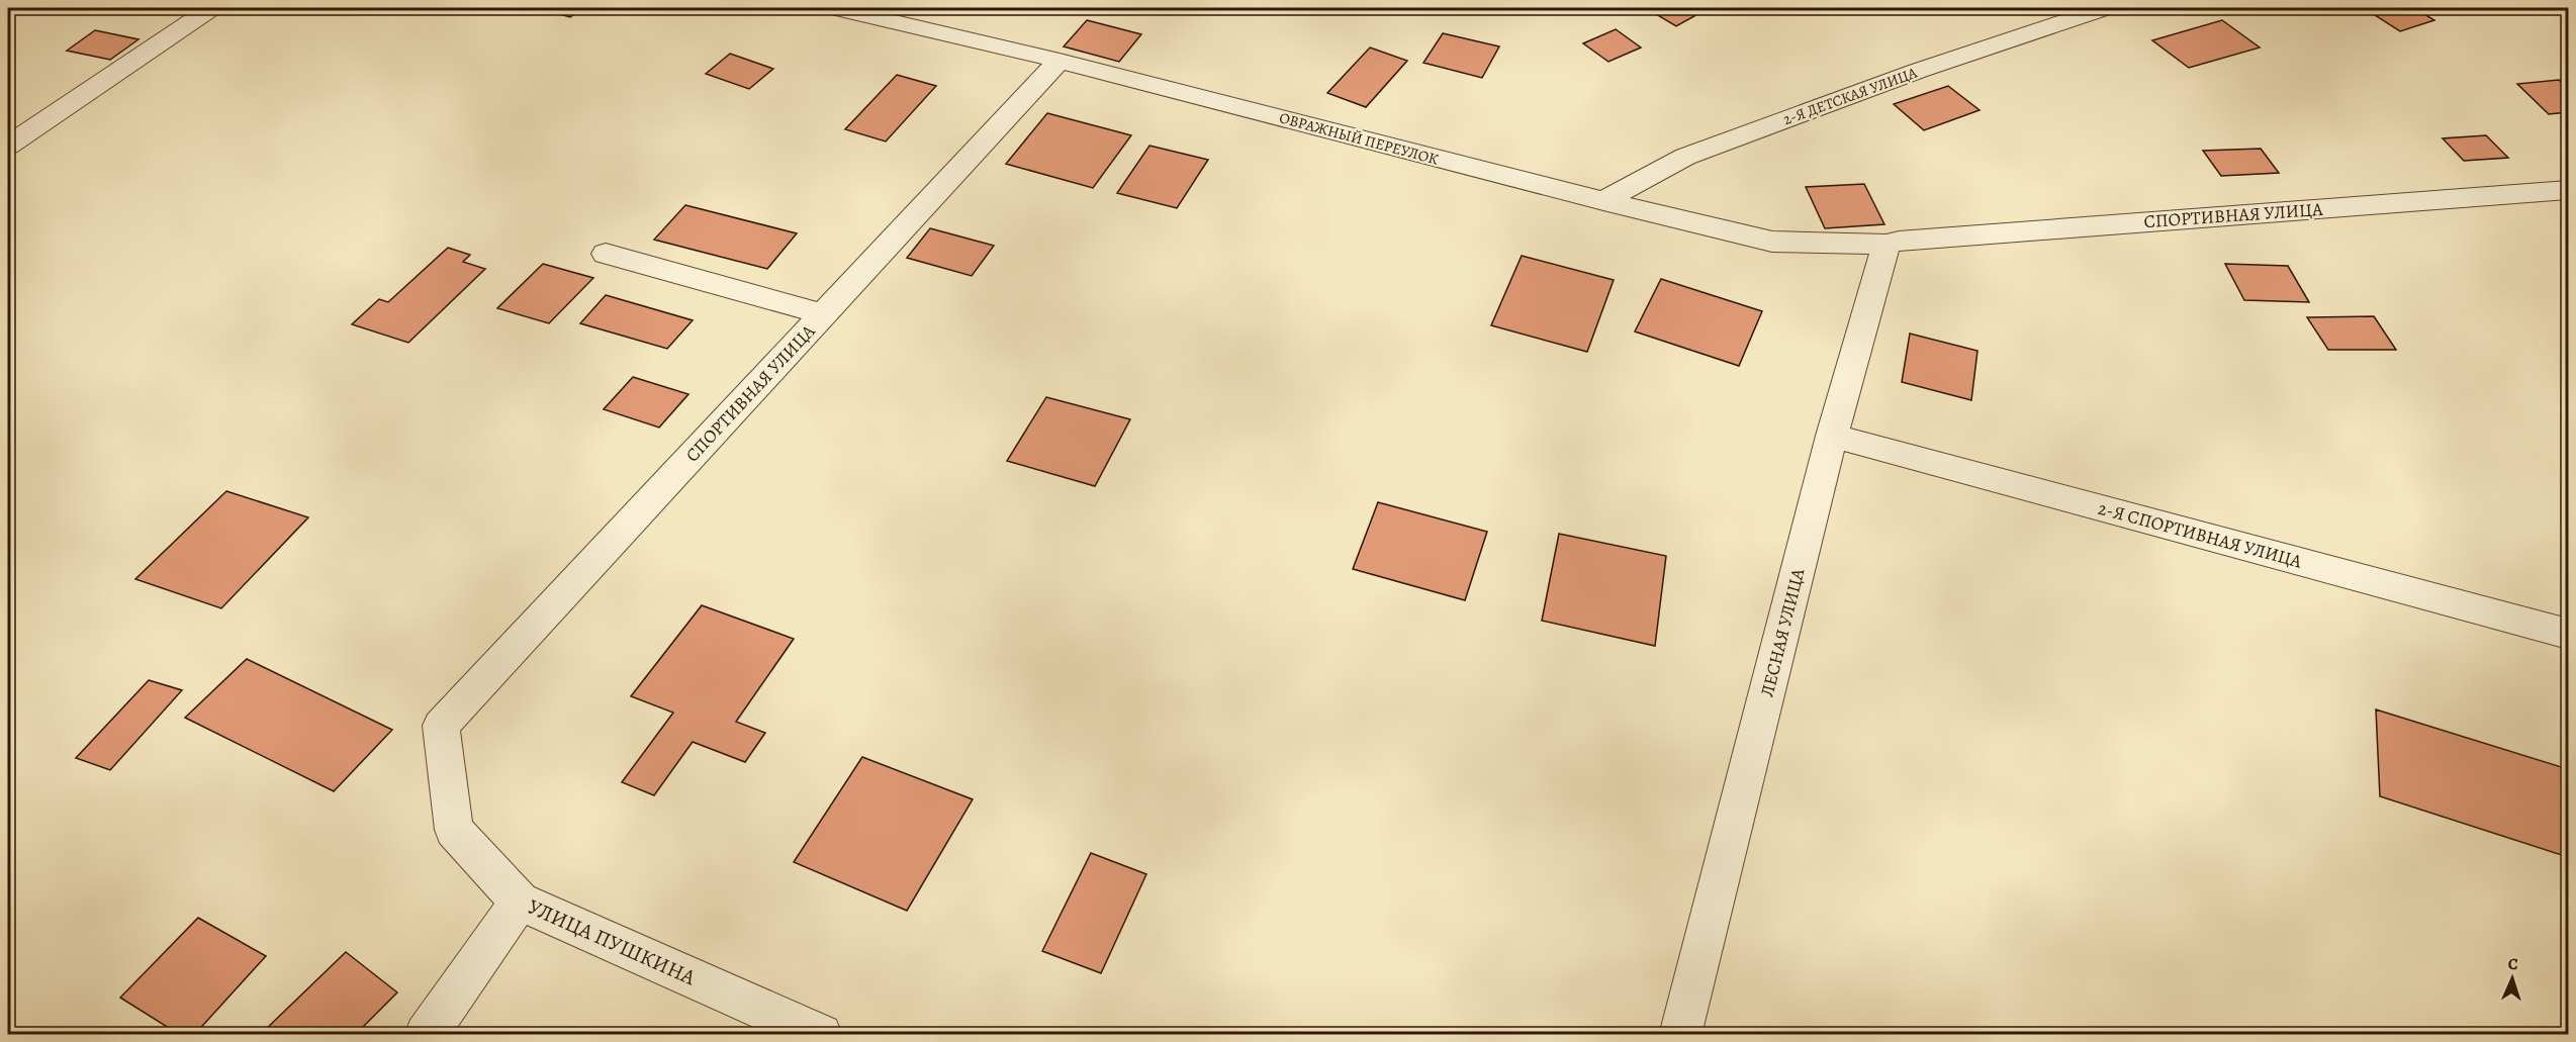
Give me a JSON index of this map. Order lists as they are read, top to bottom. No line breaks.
{"streets":{"street":["2-Я ДЕТСКАЯ УЛИЦА","ОВРАЖНЫЙ ПЕРЕУЛОК","СПОРТИВНАЯ УЛИЦА","2-Я СПОРТИВНАЯ УЛИЦА","ЛЕСНАЯ УЛИЦА","УЛИЦА ПУШКИНА"]},"crossings":[["2-Я ДЕТСКАЯ УЛИЦА","ОВРАЖНЫЙ ПЕРЕУЛОК"],["ОВРАЖНЫЙ ПЕРЕУЛОК","СПОРТИВНАЯ УЛИЦА"],["ОВРАЖНЫЙ ПЕРЕУЛОК","ЛЕСНАЯ УЛИЦА"],["СПОРТИВНАЯ УЛИЦА","ЛЕСНАЯ УЛИЦА"],["СПОРТИВНАЯ УЛИЦА","УЛИЦА ПУШКИНА"],["2-Я СПОРТИВНАЯ УЛИЦА","ЛЕСНАЯ УЛИЦА"]],"north":"top"}
